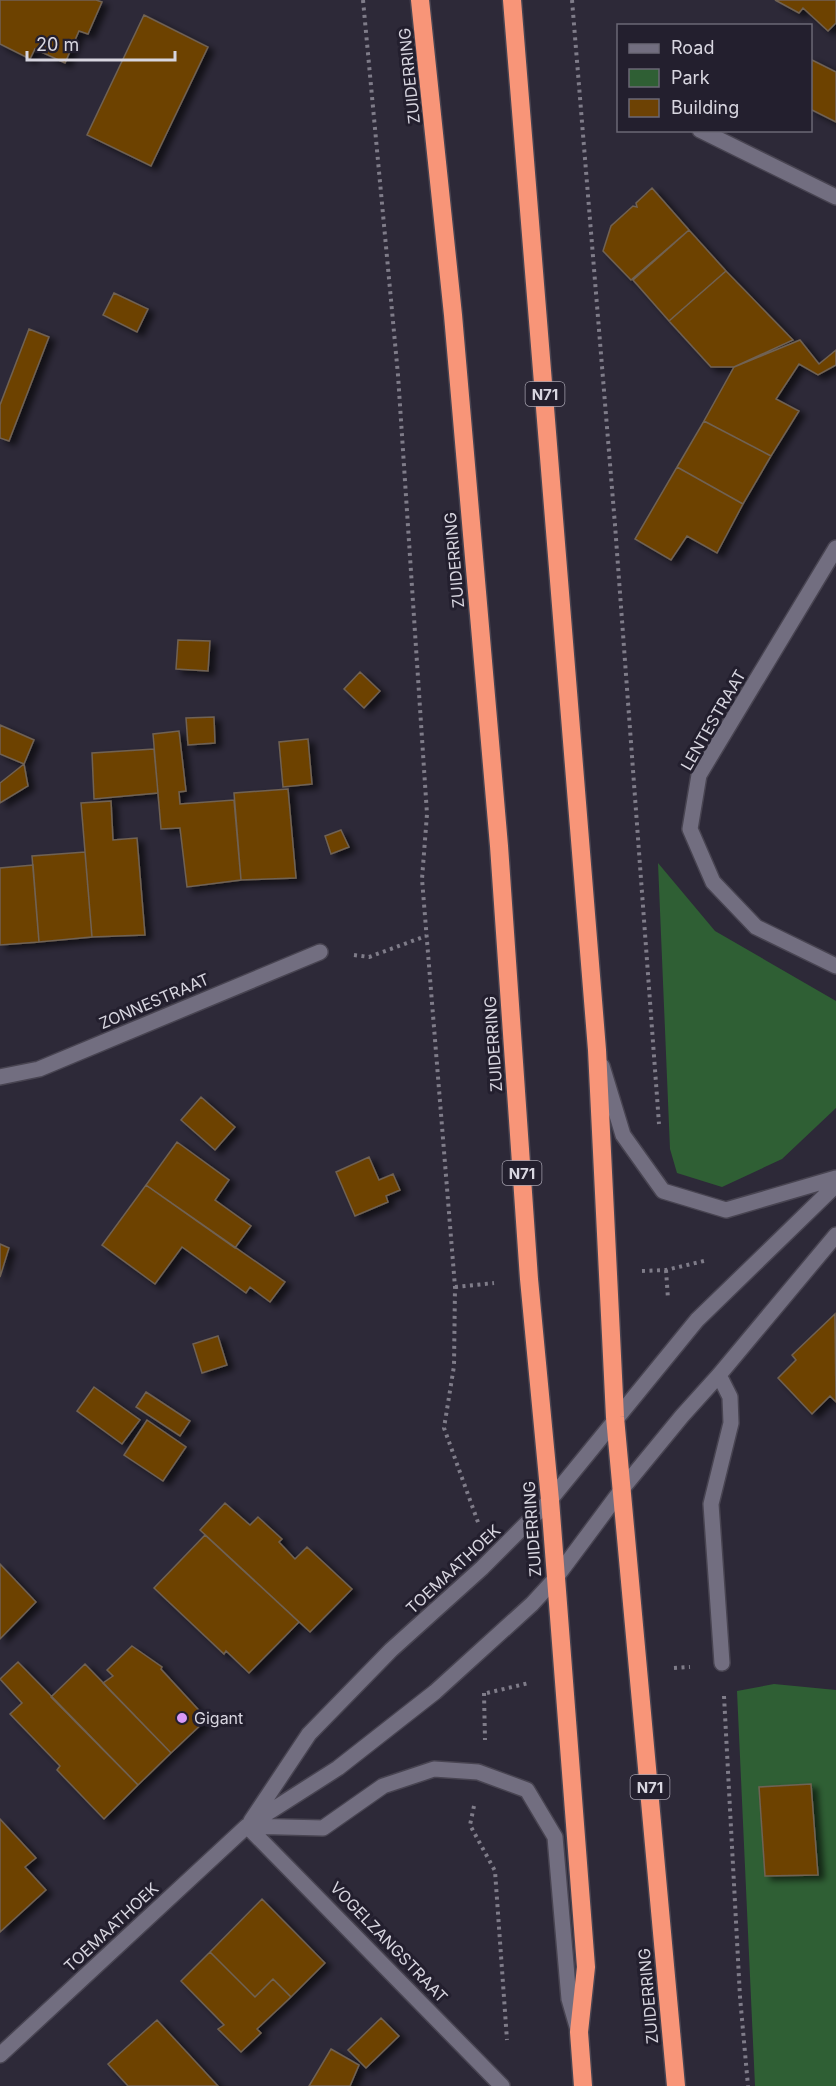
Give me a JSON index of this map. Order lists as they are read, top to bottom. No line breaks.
{"streets":{"highway":["ZUIDERRING","N71"],"street":["LENTESTRAAT","ZONNESTRAAT","TOEMAATHOEK","VOGELZANGSTRAAT"]},"crossings":[["ZUIDERRING","TOEMAATHOEK"],["TOEMAATHOEK","VOGELZANGSTRAAT"]],"places":["Gigant"],"legend":["Road","Park","Building"],"scale_bar":"20 m"}
